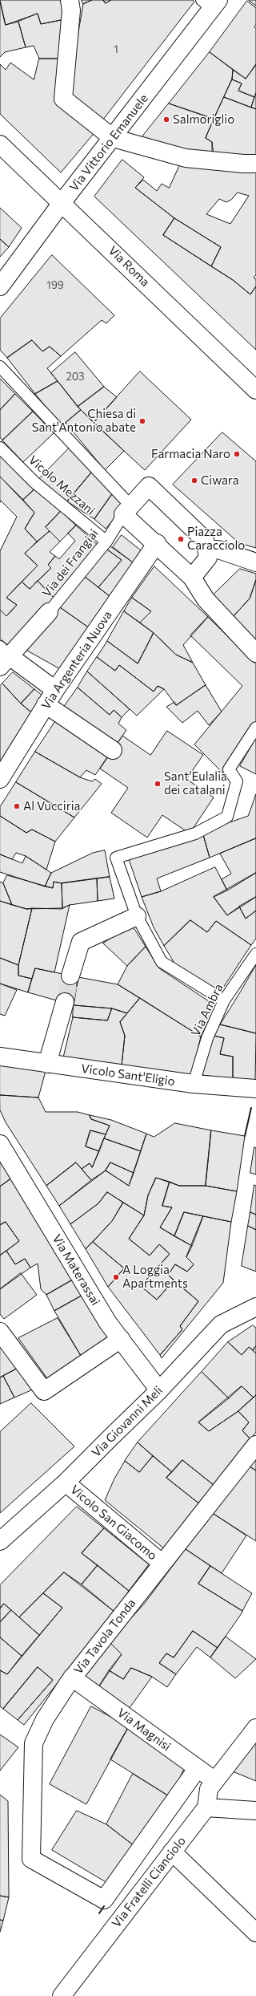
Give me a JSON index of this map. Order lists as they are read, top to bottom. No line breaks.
{"streets":{"street":["Via Vittorio Emanuele","Via Roma","Via Argenteria Nuova","Vicolo Sant'Eligio","Via Materassai","Via Giovanni Meli","Vicolo San Giacomo","Via Tavola Tonda","Via Magnisi","Via Fratelli Cianciolo"],"lane":["Vicolo Mezzani","Via dei Frangiai","Via Ambra"]},"crossings":[["Via Vittorio Emanuele","Via Roma"],["Vicolo Mezzani","Via dei Frangiai"],["Via Ambra","Vicolo Sant'Eligio"],["Via Materassai","Via Giovanni Meli"],["Via Giovanni Meli","Vicolo San Giacomo"],["Vicolo San Giacomo","Via Tavola Tonda"],["Via Tavola Tonda","Via Magnisi"]],"places":["Salmoriglio","Chiesa di Sant'Antonio abate","Farmacia Naro","Ciwara","Piazza Caracciolo","Sant'Eulalia dei catalani","Al Vucciria","A Loggia Apartments"],"house_numbers":["1","199","203"]}
